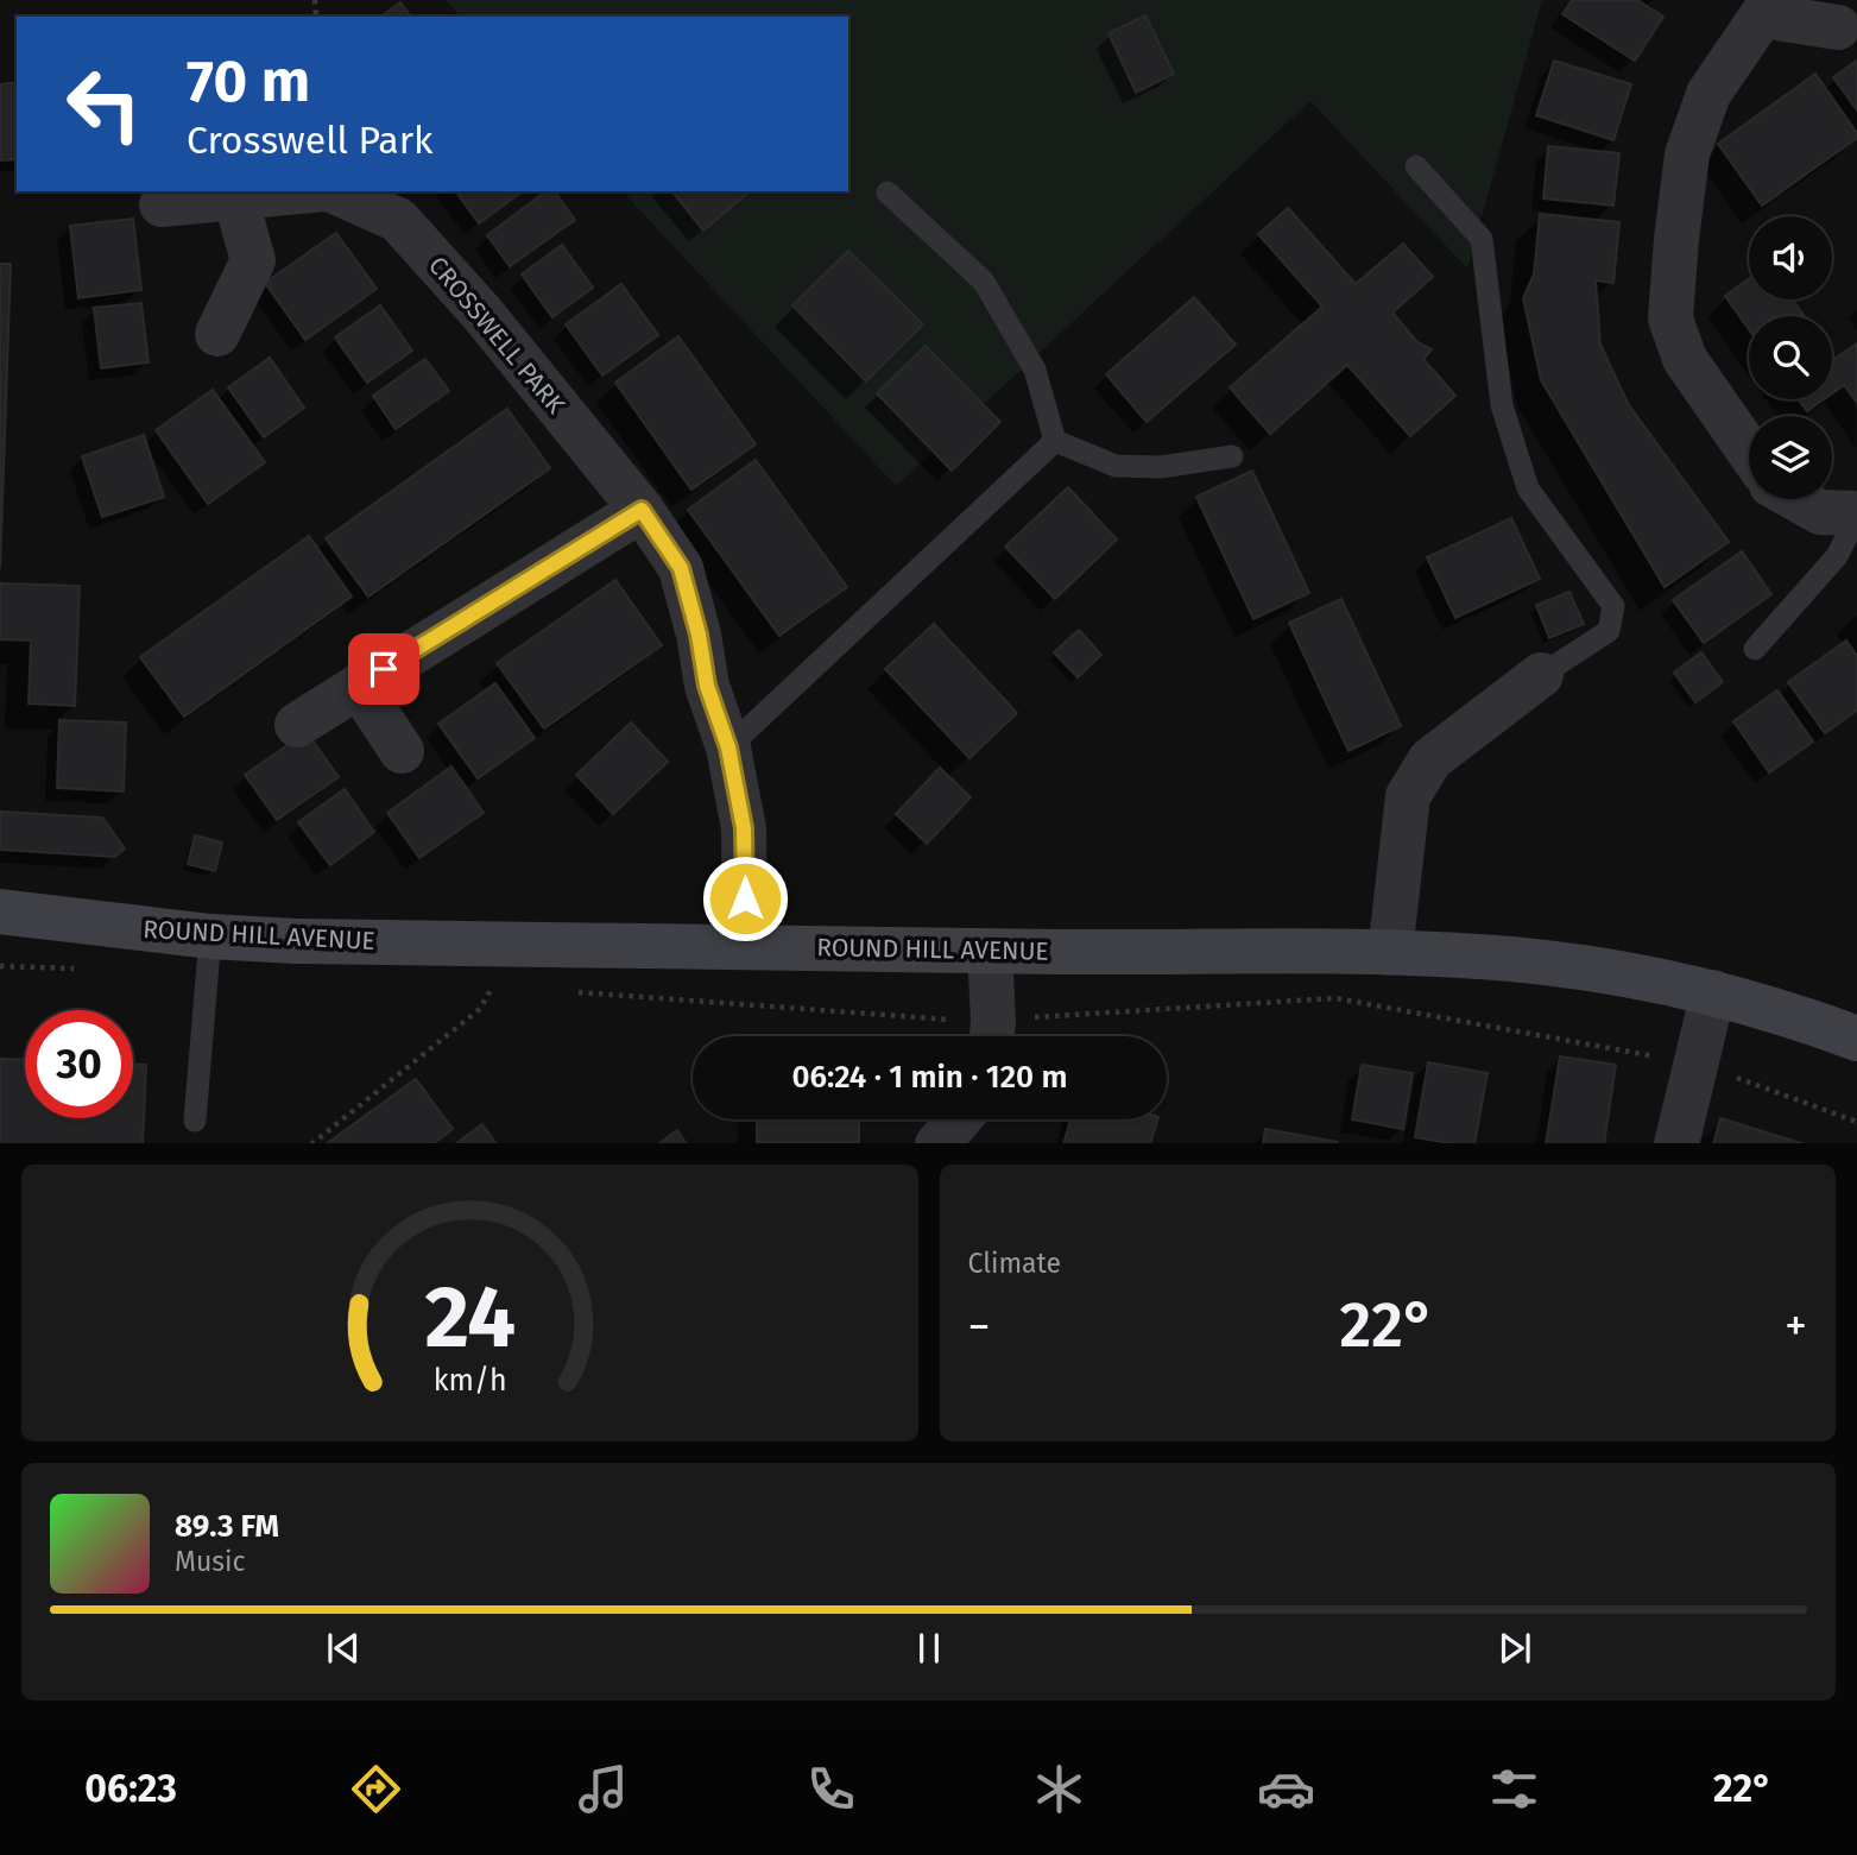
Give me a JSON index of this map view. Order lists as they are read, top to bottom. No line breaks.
{"streets":{"street":["CROSSWELL PARK","ROUND HILL AVENUE"]},"crossings":[["CROSSWELL PARK","ROUND HILL AVENUE"]],"page":{"turn":["70 m","Crosswell Park"],"limit":"30","trip":"06:24 · 1 min · 120 m","tile":"Climate","heat":["−","22°","+"],"song":["89.3 FM","Music"],"tabs":["06:23","22°"],"gauge":["24","km/h"]}}
